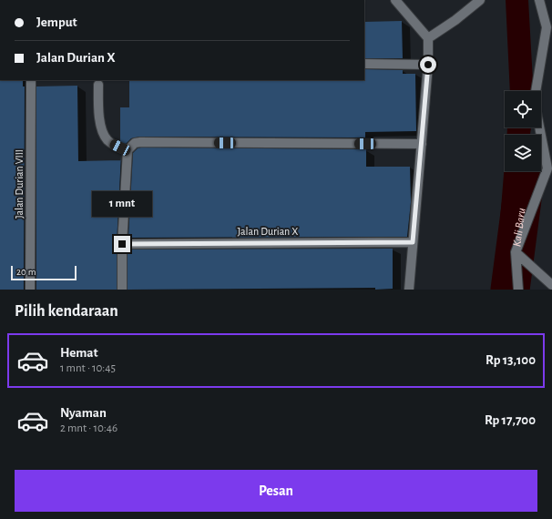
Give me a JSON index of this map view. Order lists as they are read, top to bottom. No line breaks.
{"streets":{"street":["Jalan Durian VIII","Jalan Durian X"]},"water":["Kali Baru"],"scale_bar":"20 m","page":{"banner":["Jemput","Jalan Durian X"],"bubble":"1 mnt","scale":"20 m","heading":"Pilih kendaraan","list":[{"name":"Hemat","note":"1 mnt · 10:45","value":"Rp 13,100"},{"name":"Nyaman","note":"2 mnt · 10:46","value":"Rp 17,700"}],"buttons":"Pesan"}}
